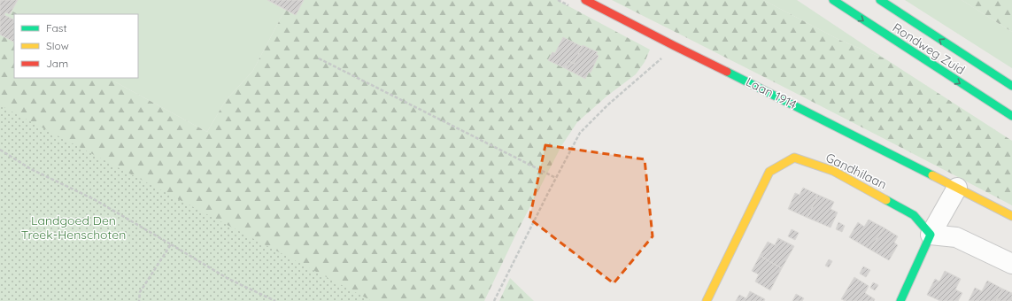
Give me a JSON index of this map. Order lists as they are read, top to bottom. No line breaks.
{"streets":{"street":["Rondweg Zuid","Laan 1914","Gandhilaan"]},"parks":["Landgoed Den Treek-Henschoten"],"legend":["Fast","Slow","Jam"]}
